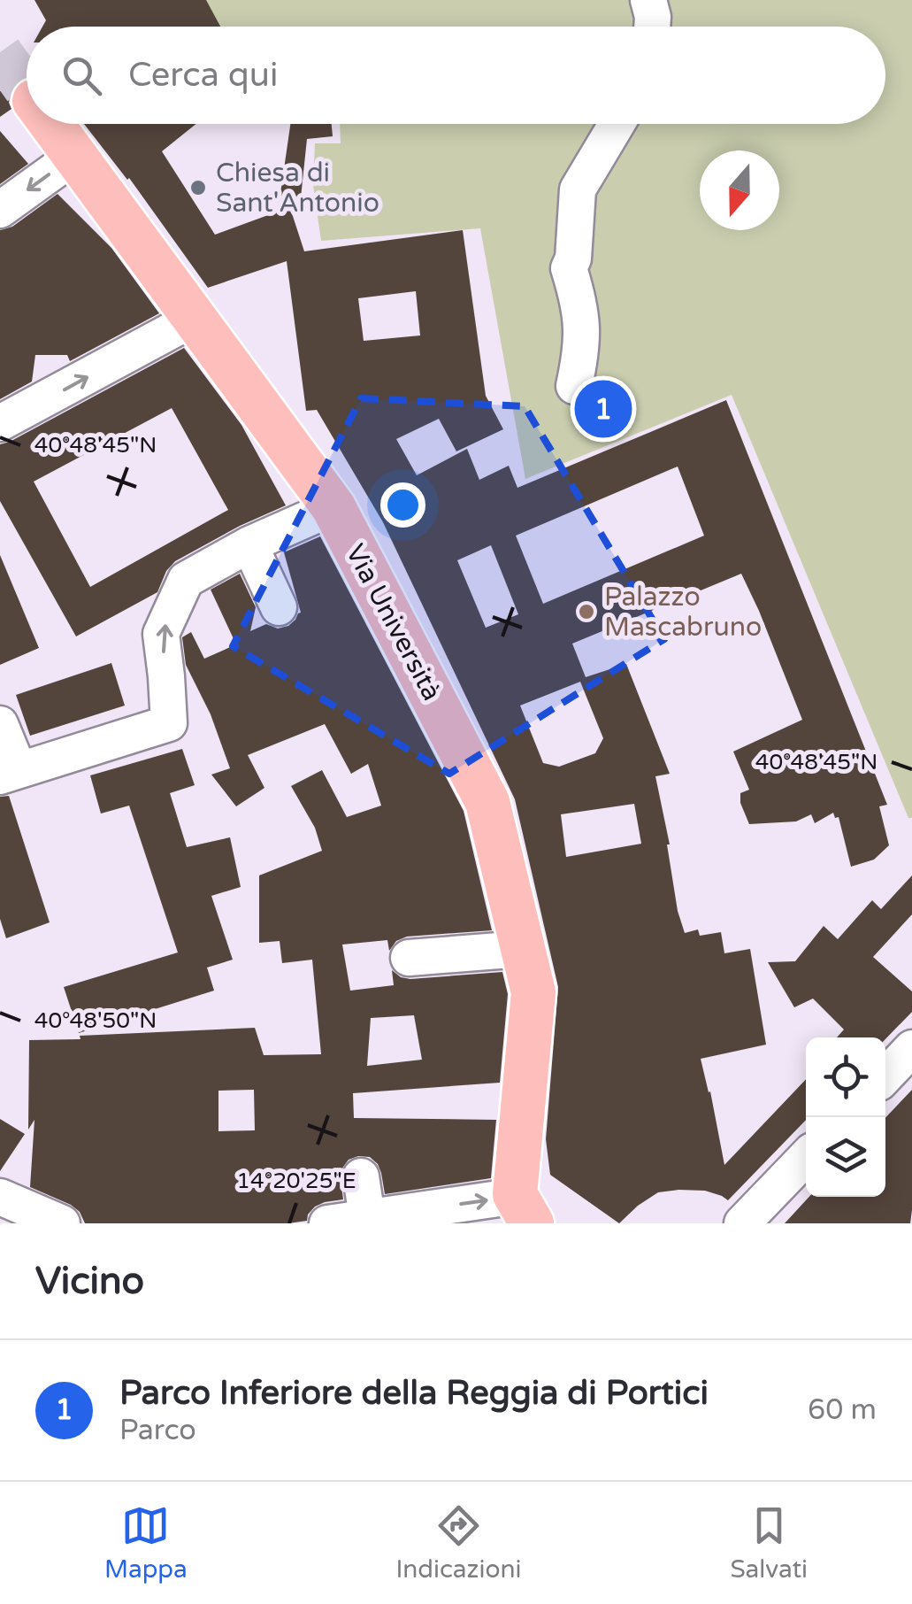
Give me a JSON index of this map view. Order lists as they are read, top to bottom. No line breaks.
{"streets":{"main road":["Via Università"]},"places":["Chiesa di Sant'Antonio","Palazzo Mascabruno"],"north":"bottom","page":{"search":"Cerca qui","pins":"1","heading":"Vicino","list":[{"mark":"1","name":"Parco Inferiore della Reggia di Portici","note":"Parco","value":"60 m"}],"nav":["Mappa","Indicazioni","Salvati"]},"coordinates":["40°48'45\"N","40°48'50\"N","14°20'25\"E"]}
